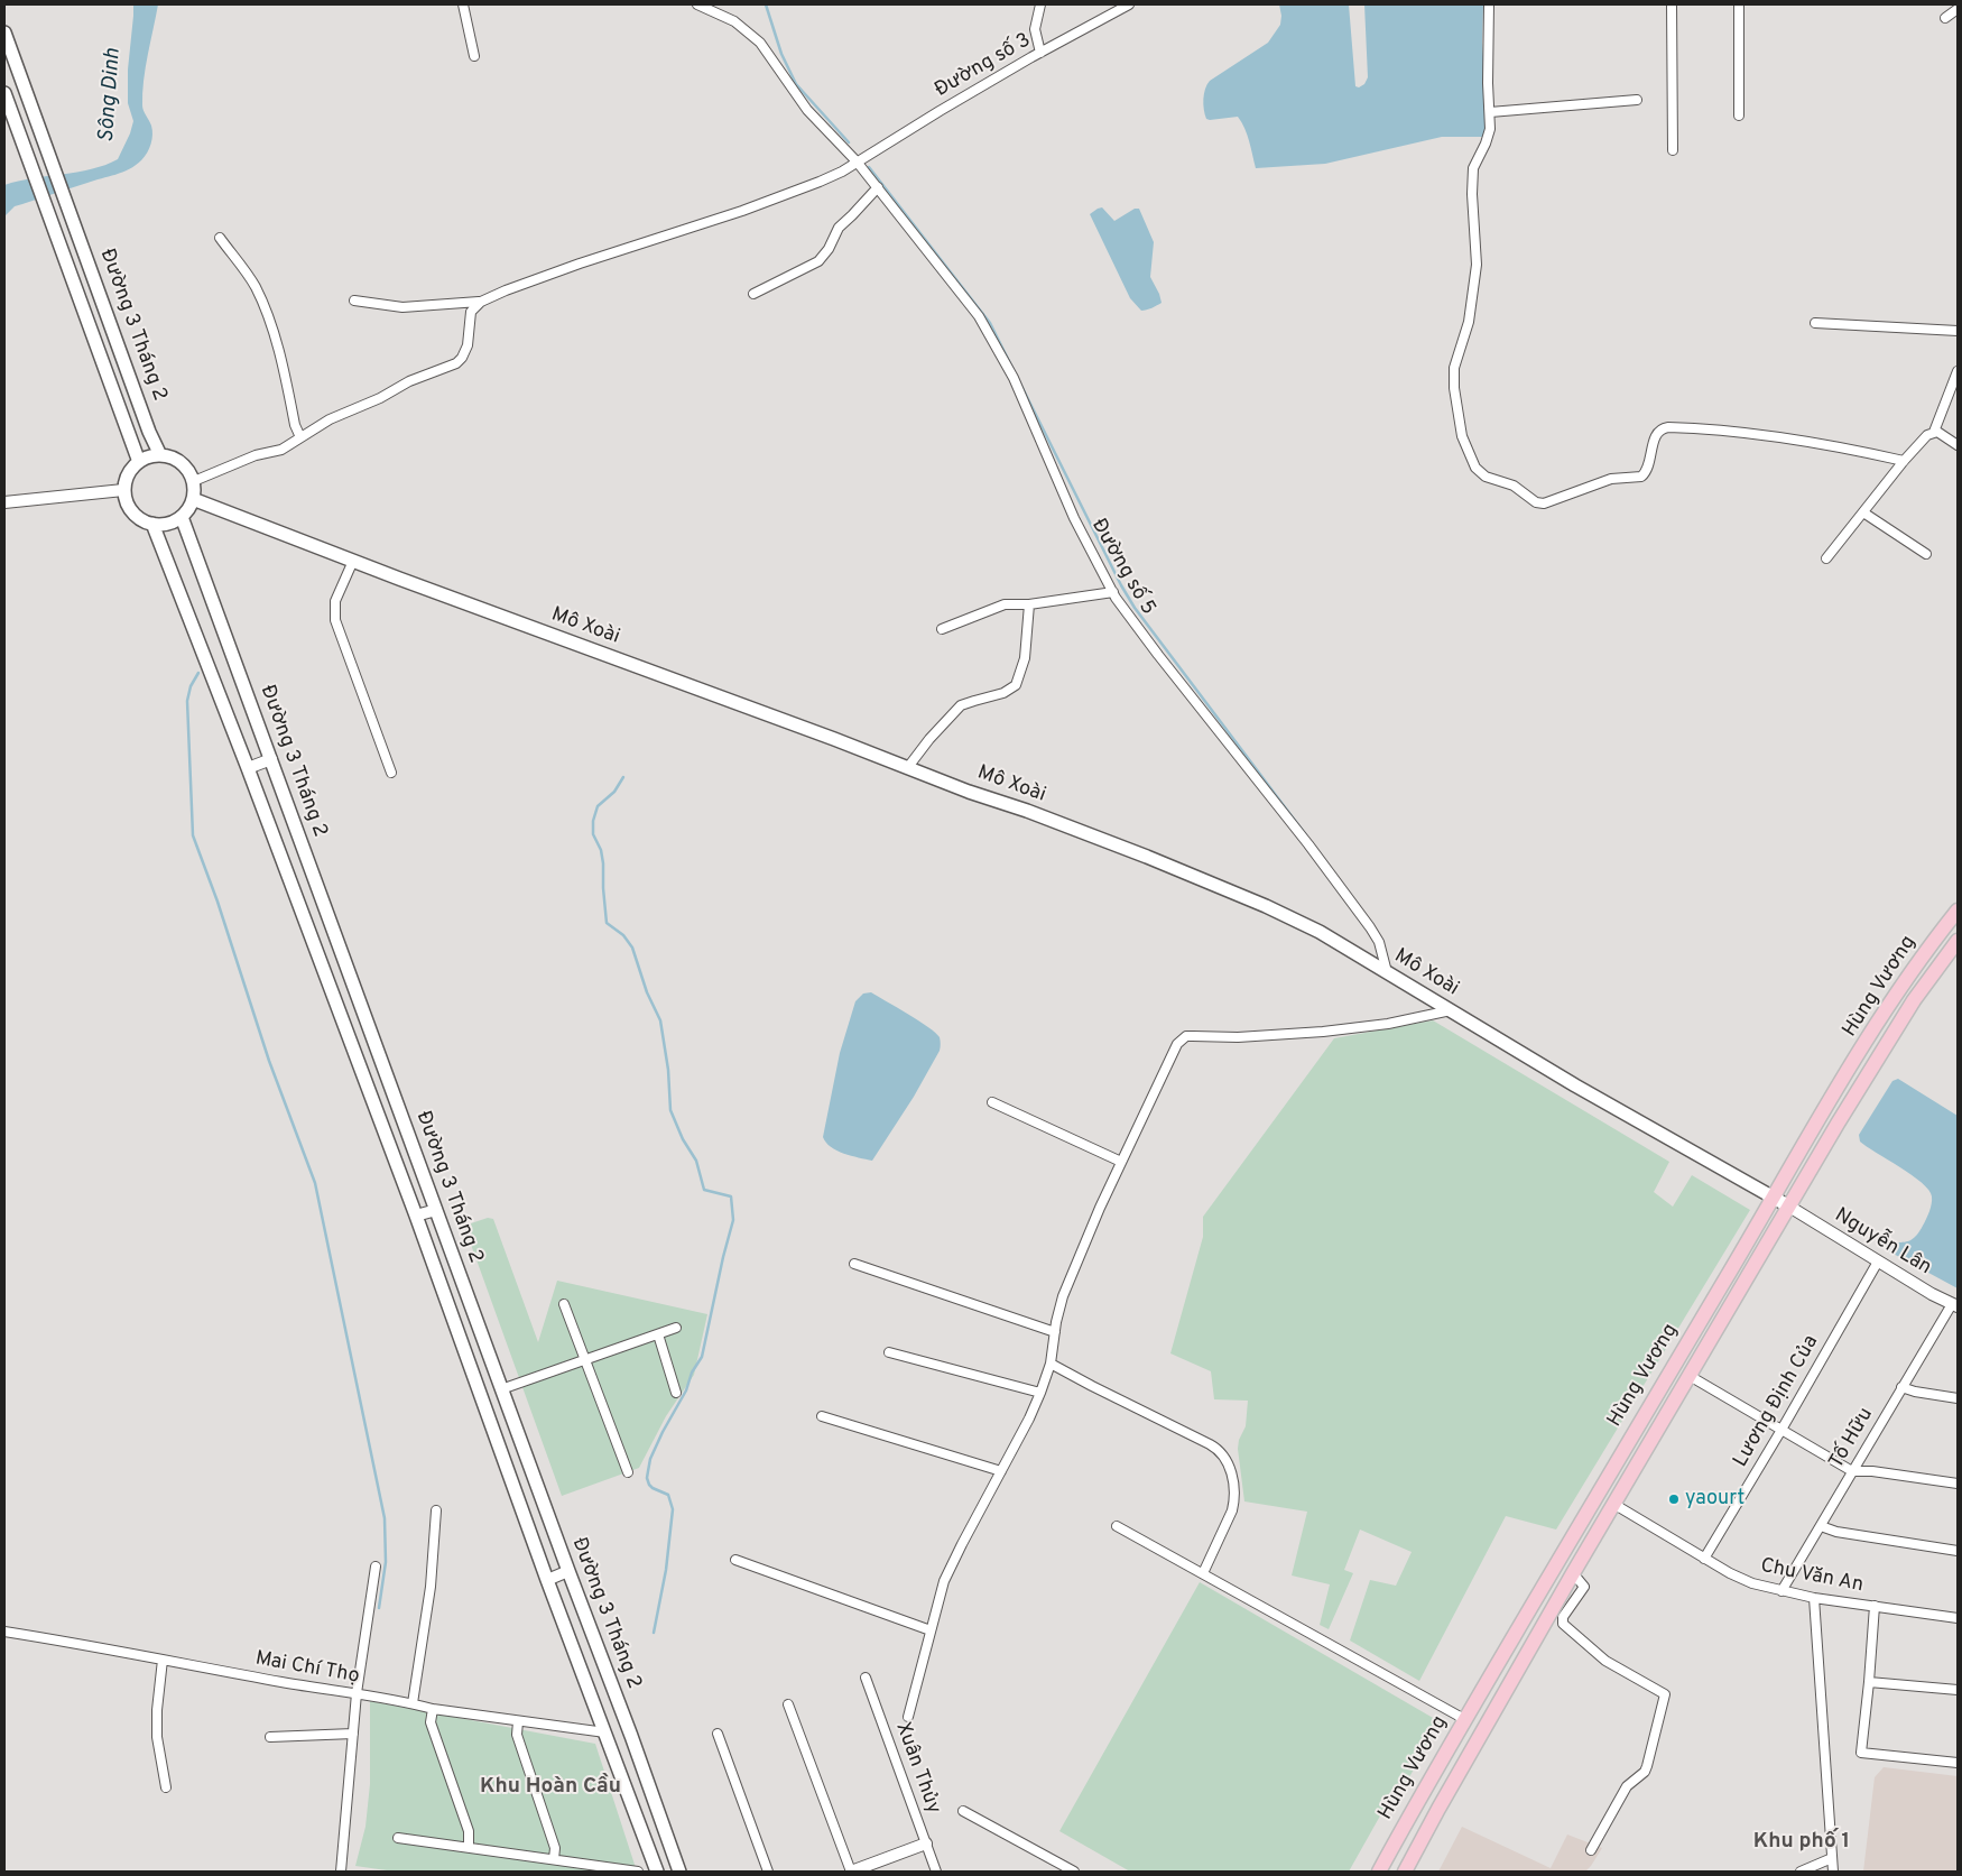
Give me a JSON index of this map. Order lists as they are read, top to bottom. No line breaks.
{"streets":{"main road":["Đường 3 Tháng 2","Mô Xoài","Hùng Vương"],"street":["Đường số 3","Đường số 5","Nguyễn Lân","Lương Định Của","Tố Hữu","Chu Văn An","Mai Chí Thọ","Xuân Thủy"]},"crossings":[["Đường số 3","Đường số 5"],["Đường 3 Tháng 2","Mô Xoài"],["Đường 3 Tháng 2","Mai Chí Thọ"],["Đường số 5","Mô Xoài"],["Mô Xoài","Hùng Vương"],["Mô Xoài","Nguyễn Lân"],["Hùng Vương","Nguyễn Lân"],["Hùng Vương","Chu Văn An"],["Nguyễn Lân","Lương Định Của"],["Nguyễn Lân","Tố Hữu"],["Lương Định Của","Chu Văn An"],["Tố Hữu","Chu Văn An"]],"districts":["Khu Hoàn Cầu","Khu phố 1"],"water":["Sông Dinh"],"places":["yaourt"]}
